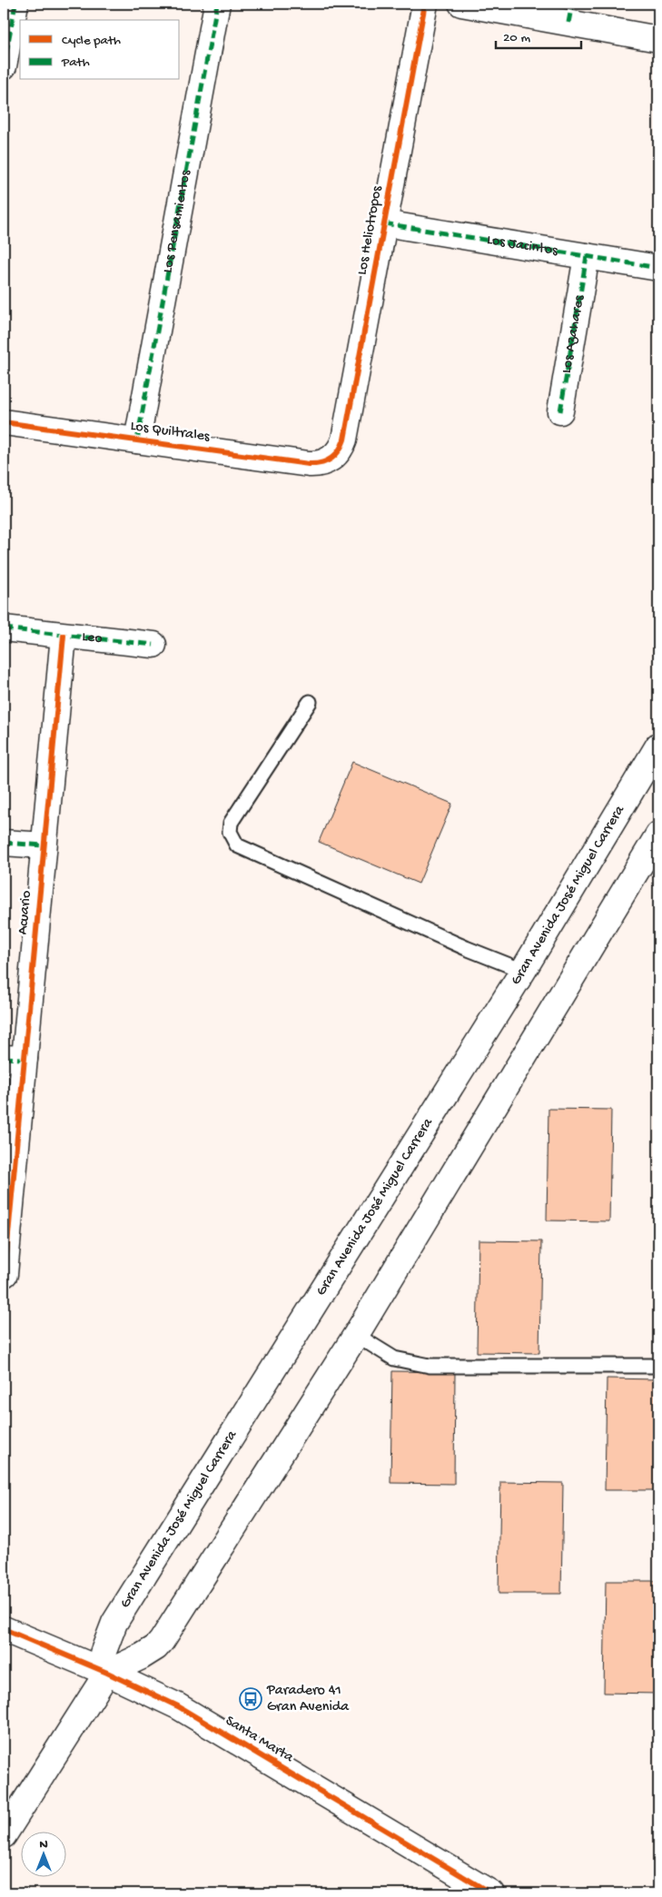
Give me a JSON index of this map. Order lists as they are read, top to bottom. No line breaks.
{"streets":{"street":["Los Pensamientos","Los Heliotropos","Los Jacintos","Los Azahares","Los Quiltrales","Leo","Gran Avenida José Miguel Carrera","Acuario","Santa Marta"]},"crossings":[["Los Pensamientos","Los Quiltrales"],["Los Heliotropos","Los Jacintos"],["Los Heliotropos","Los Quiltrales"],["Los Jacintos","Los Azahares"],["Leo","Acuario"],["Gran Avenida José Miguel Carrera","Santa Marta"]],"places":{"bus stop":["Paradero 41 Gran Avenida"]},"legend":["Cycle path","Path"],"scale_bar":"20 m","north":"top"}
